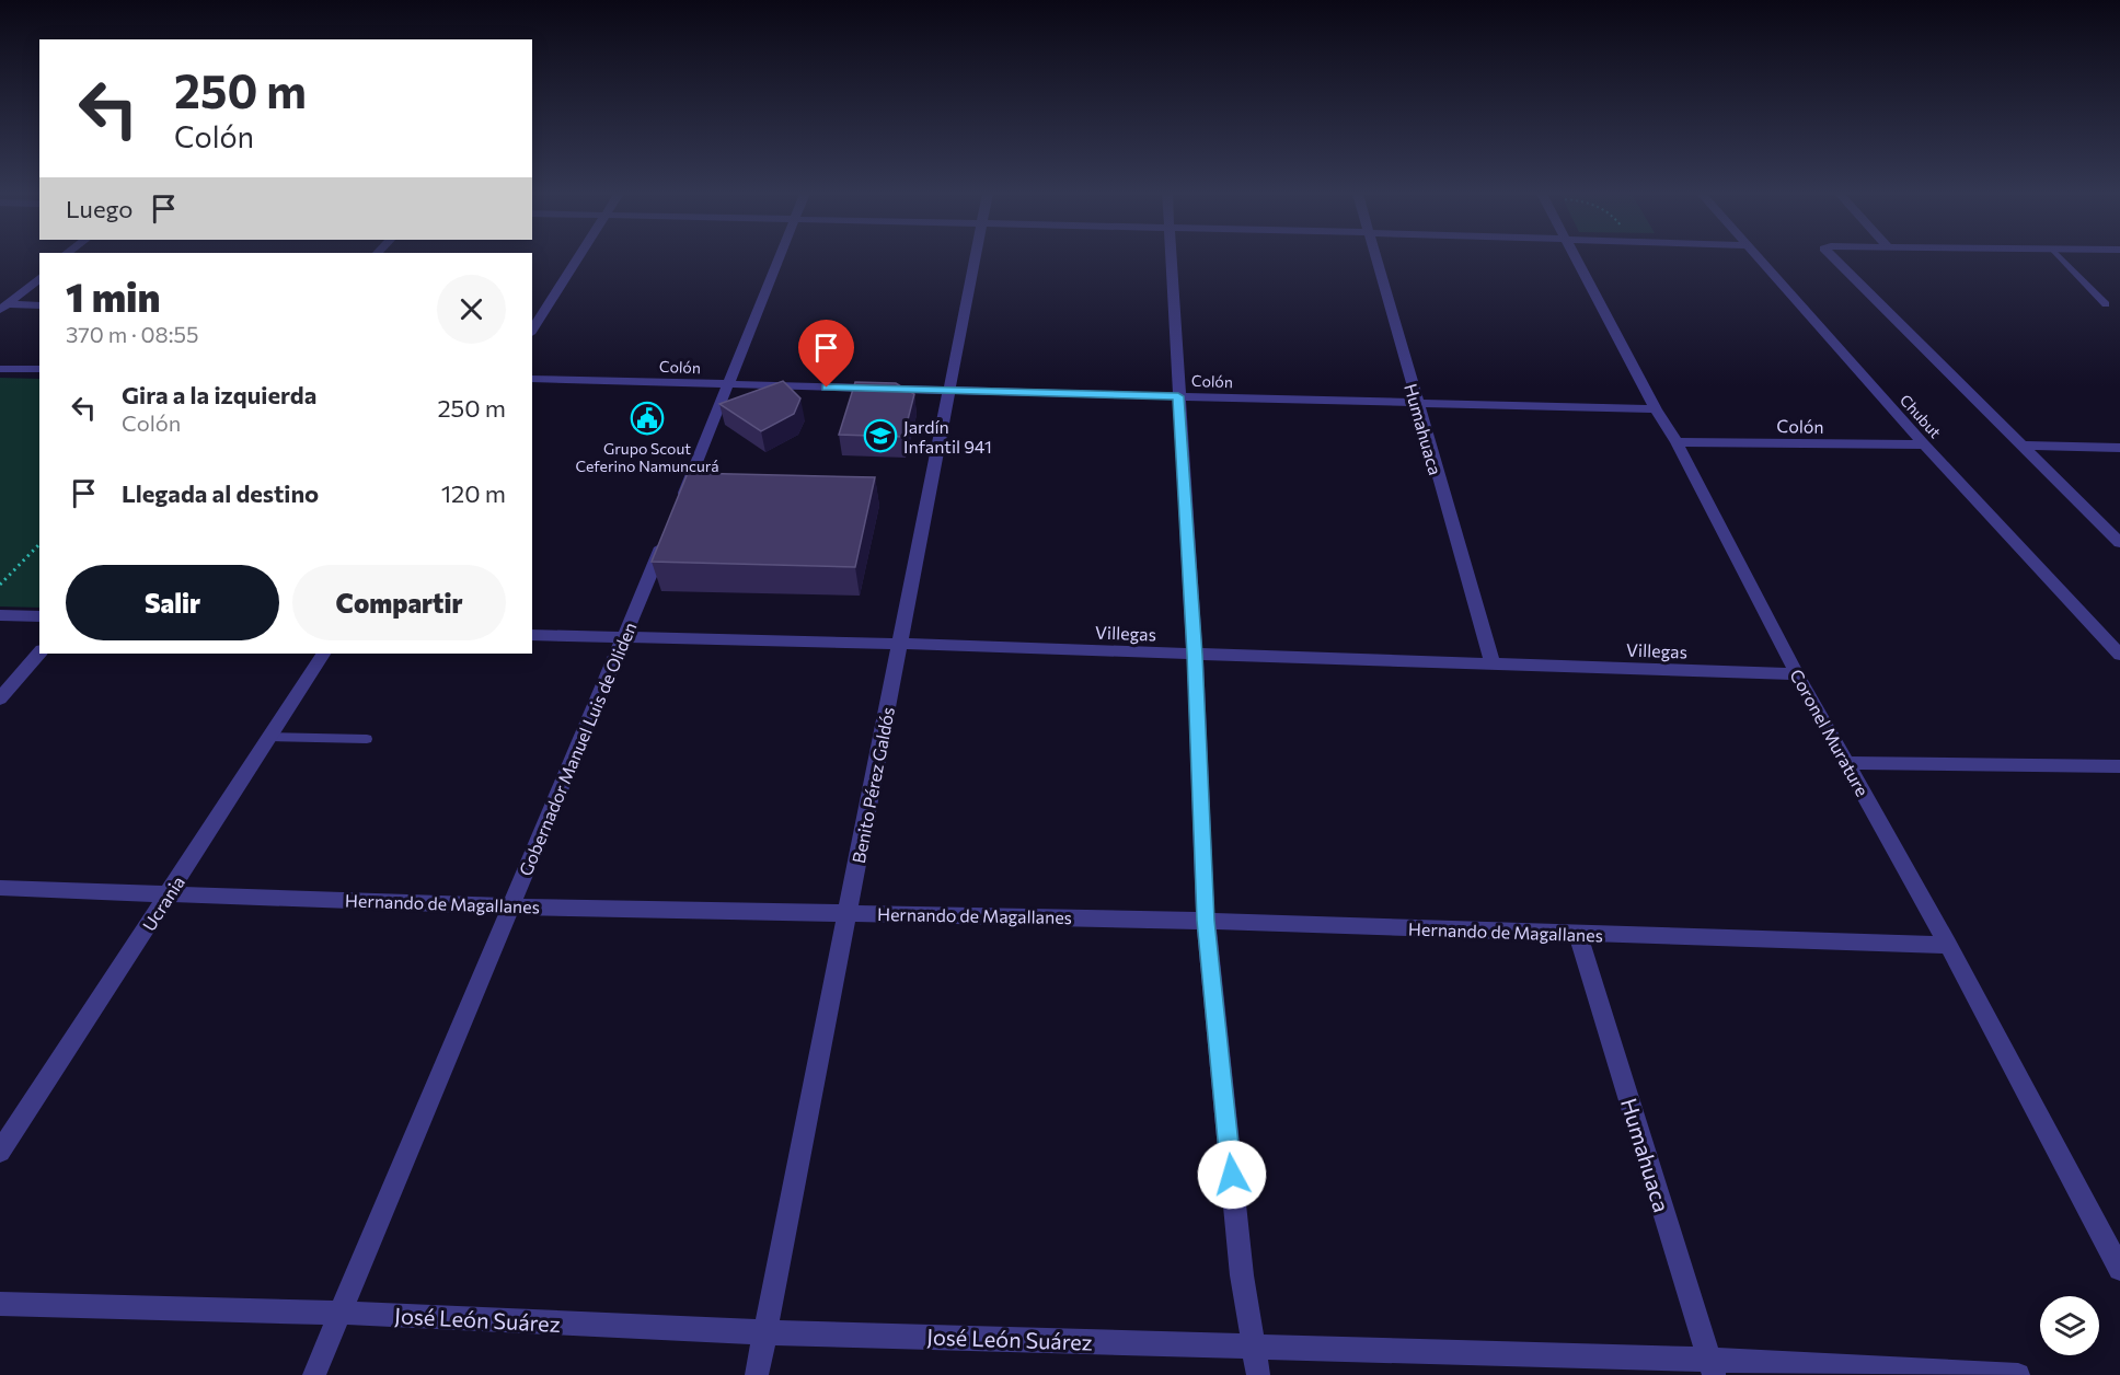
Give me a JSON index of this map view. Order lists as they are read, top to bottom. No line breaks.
{"streets":{"street":["Colón","Chubut","Humahuaca","Villegas","Coronel Murature","Gobernador Manuel Luis de Oliden","Benito Pérez Galdós","Ucrania","Hernando de Magallanes","José León Suárez"]},"crossings":[["Colón","Chubut"],["Colón","Humahuaca"],["Colón","Coronel Murature"],["Colón","Benito Pérez Galdós"],["Humahuaca","Villegas"],["Humahuaca","Hernando de Magallanes"],["Humahuaca","José León Suárez"],["Villegas","Coronel Murature"],["Villegas","Gobernador Manuel Luis de Oliden"],["Villegas","Benito Pérez Galdós"],["Coronel Murature","Hernando de Magallanes"],["Gobernador Manuel Luis de Oliden","Hernando de Magallanes"],["Gobernador Manuel Luis de Oliden","José León Suárez"],["Benito Pérez Galdós","Hernando de Magallanes"],["Benito Pérez Galdós","José León Suárez"],["Ucrania","Hernando de Magallanes"]],"places":{"public building":["Grupo Scout Ceferino Namuncurá"],"school or university":["Jardín Infantil 941"]},"page":{"turn":["250 m","Colón"],"then":"Luego","heading":["1 min","370 m · 08:55"],"list":[{"name":"Gira a la izquierda","note":"Colón","value":"250 m"},{"name":"Llegada al destino","value":"120 m"}],"buttons":["Salir","Compartir"]}}
